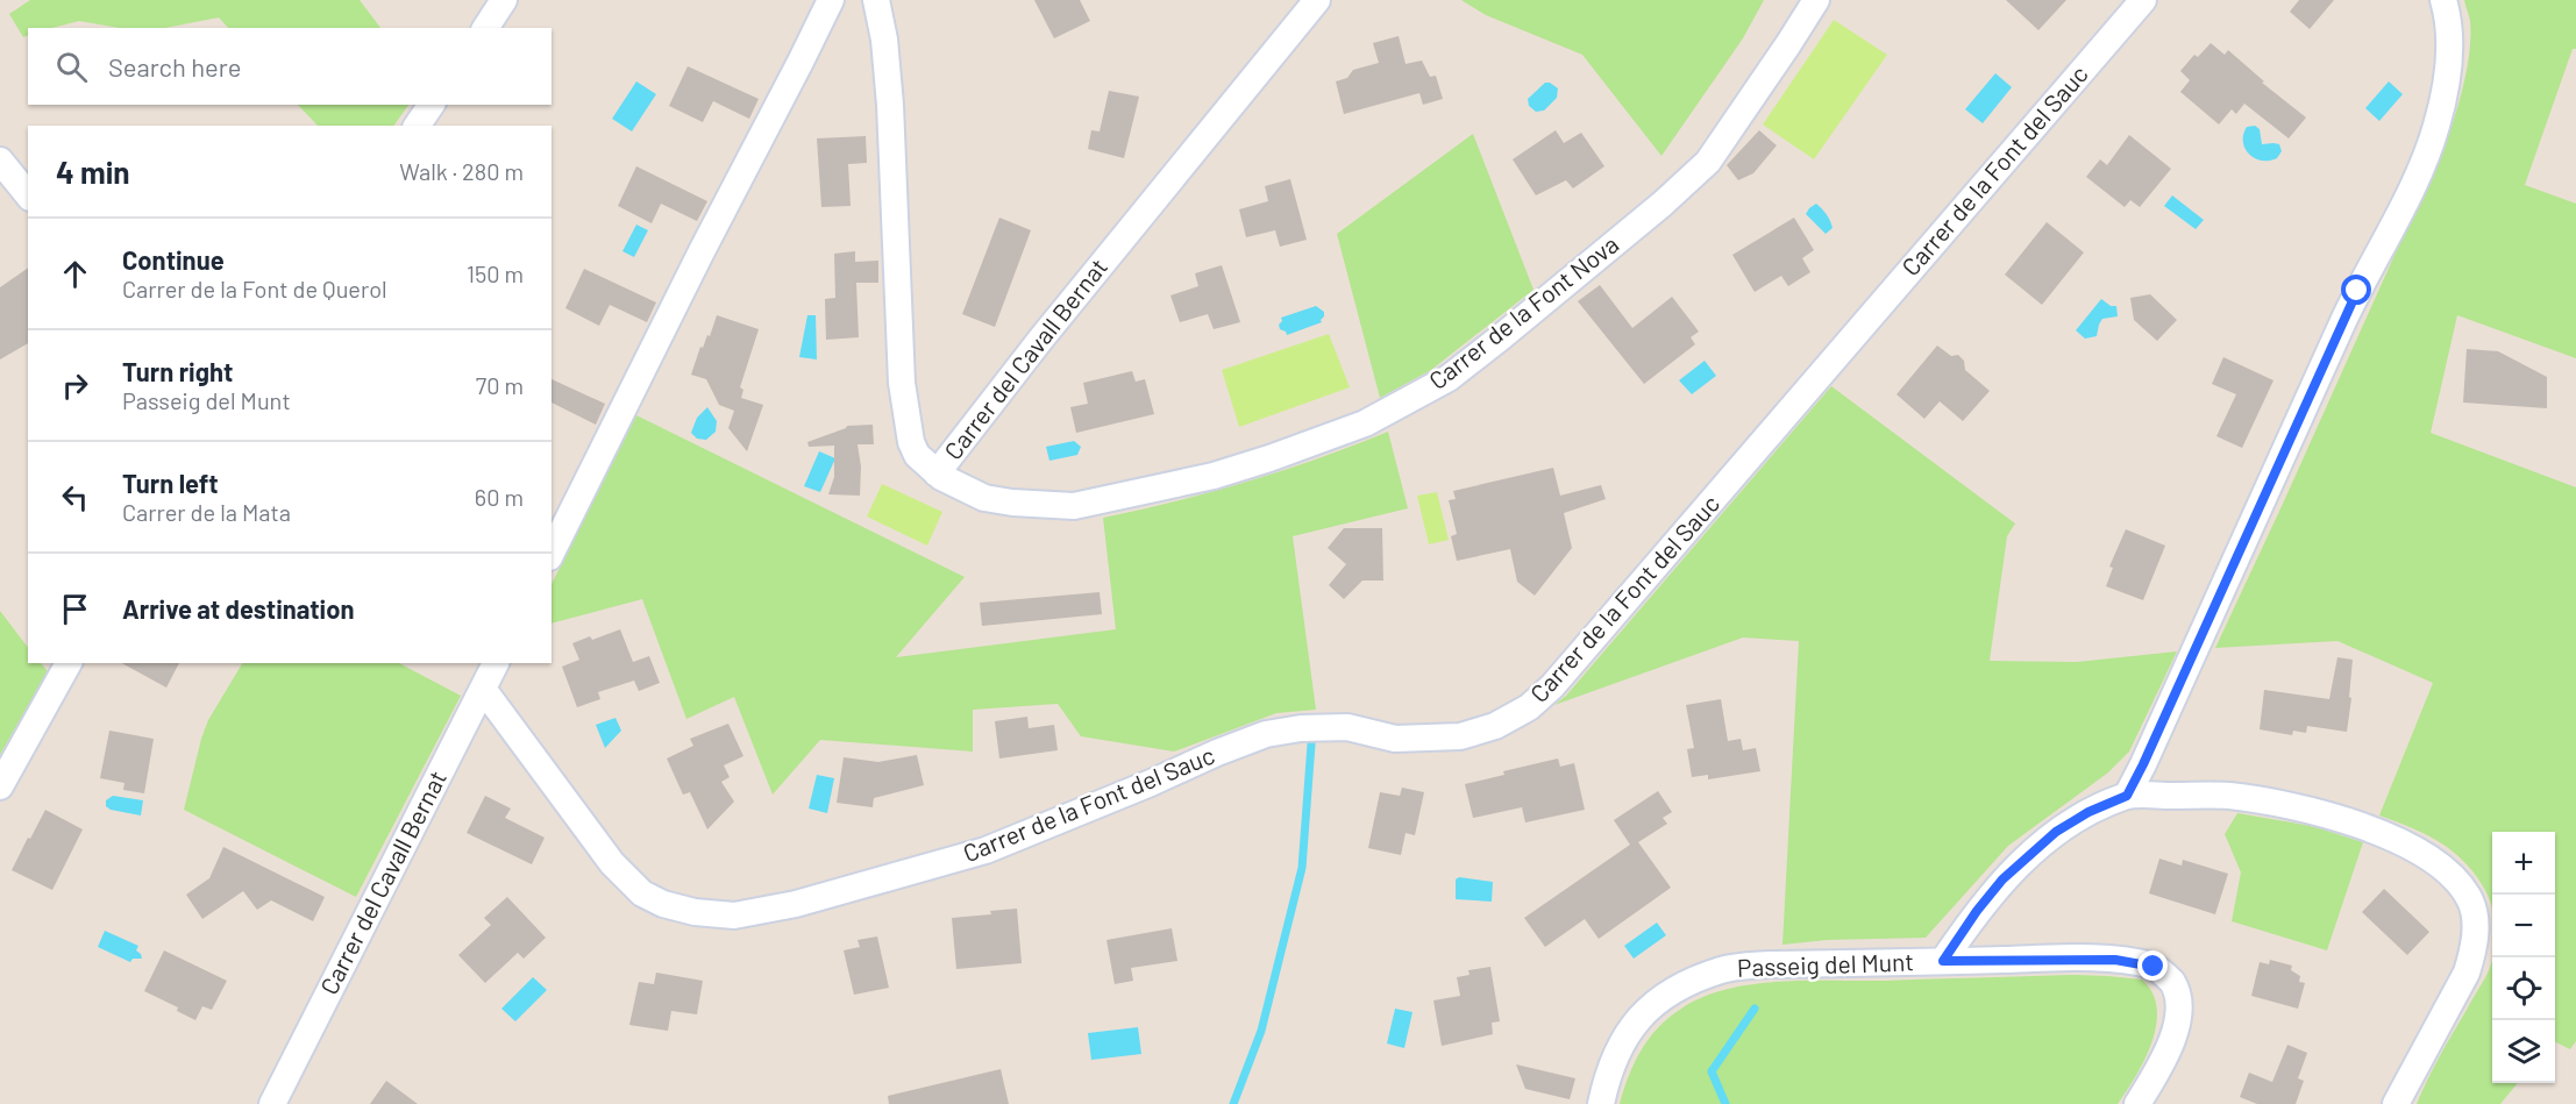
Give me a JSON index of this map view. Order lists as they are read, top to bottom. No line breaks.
{"streets":{"street":["Carrer de la Font del Sauc","Carrer de la Font Nova","Carrer del Cavall Bernat","Passeig del Munt"]},"crossings":[["Carrer de la Font del Sauc","Carrer del Cavall Bernat"],["Carrer de la Font Nova","Carrer del Cavall Bernat"]],"page":{"search":"Search here","heading":["4 min","Walk · 280 m"],"list":[["Continue","Carrer de la Font de Querol","150 m"],["Turn right","Passeig del Munt","70 m"],["Turn left","Carrer de la Mata","60 m"],"Arrive at destination"],"map_buttons":["+","−"]}}
